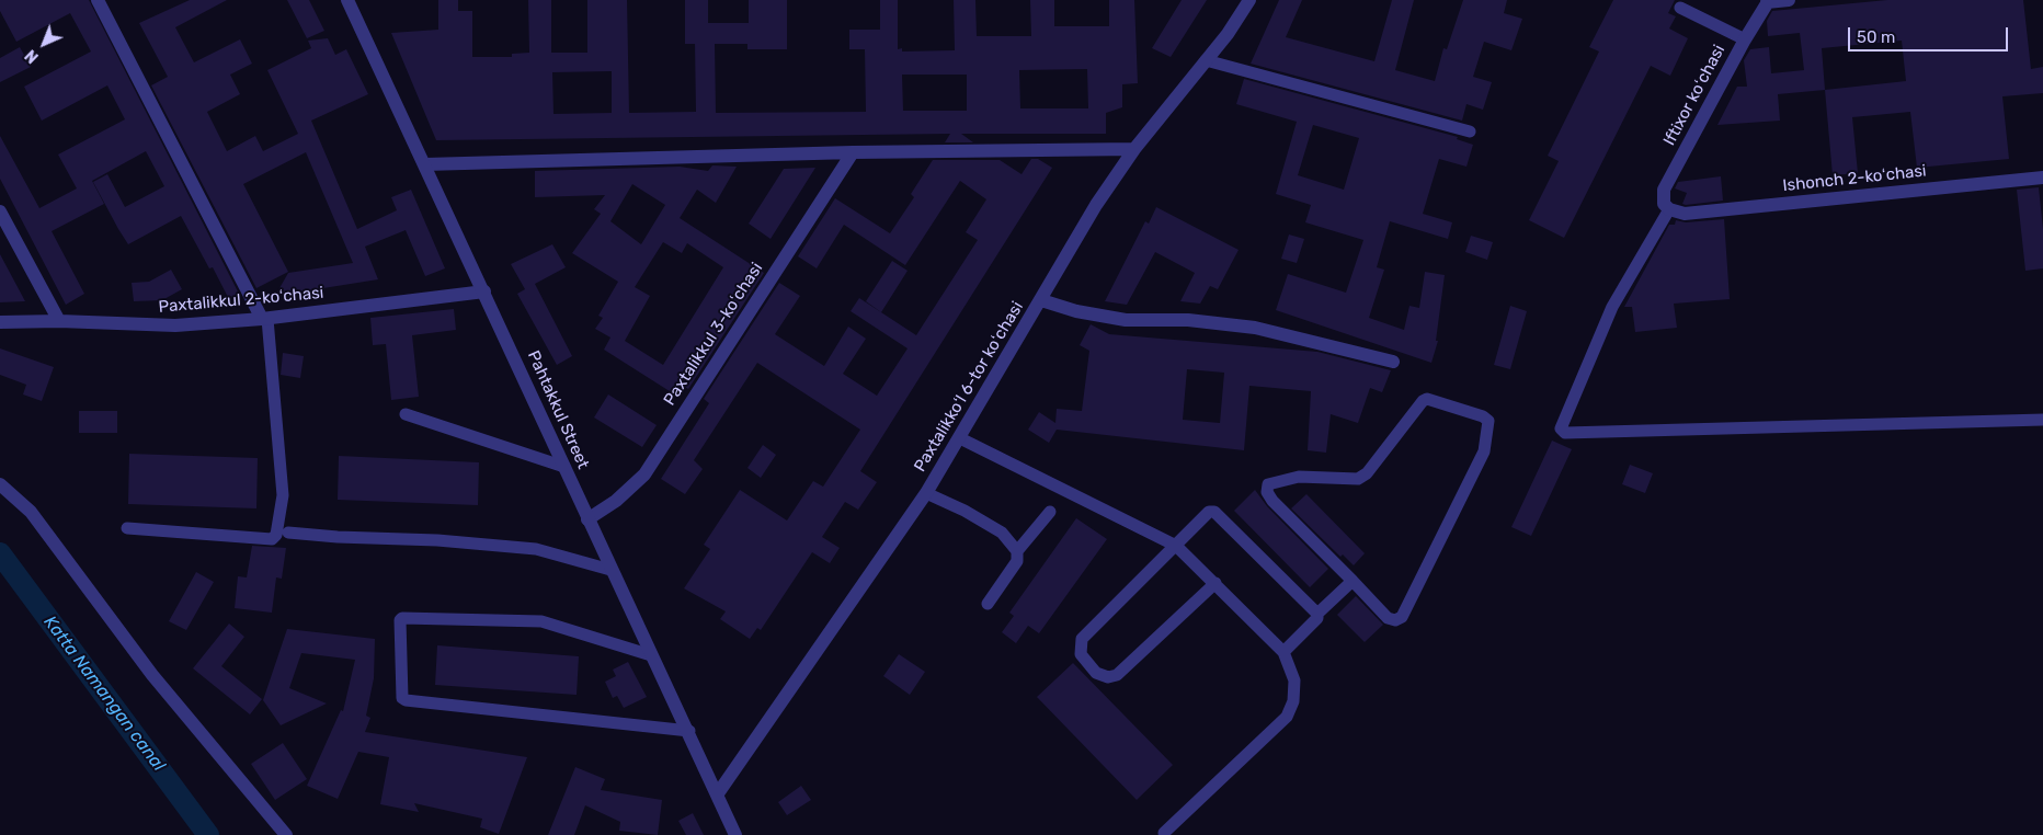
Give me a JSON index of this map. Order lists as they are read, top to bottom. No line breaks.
{"streets":{"street":["Iftixor koʻchasi","Ishonch 2-koʻchasi","Paxtalikkul 2-koʻchasi","Paxtalikkul 3-koʻchasi","Paxtalikkoʻl 6-tor koʻchasi","Pahtakkul Street"]},"crossings":[["Iftixor koʻchasi","Ishonch 2-koʻchasi"],["Paxtalikkul 2-koʻchasi","Pahtakkul Street"],["Paxtalikkul 3-koʻchasi","Pahtakkul Street"],["Paxtalikkoʻl 6-tor koʻchasi","Pahtakkul Street"]],"water":["Katta Namangan canal"],"scale_bar":"50 m","north":"bottom left"}
